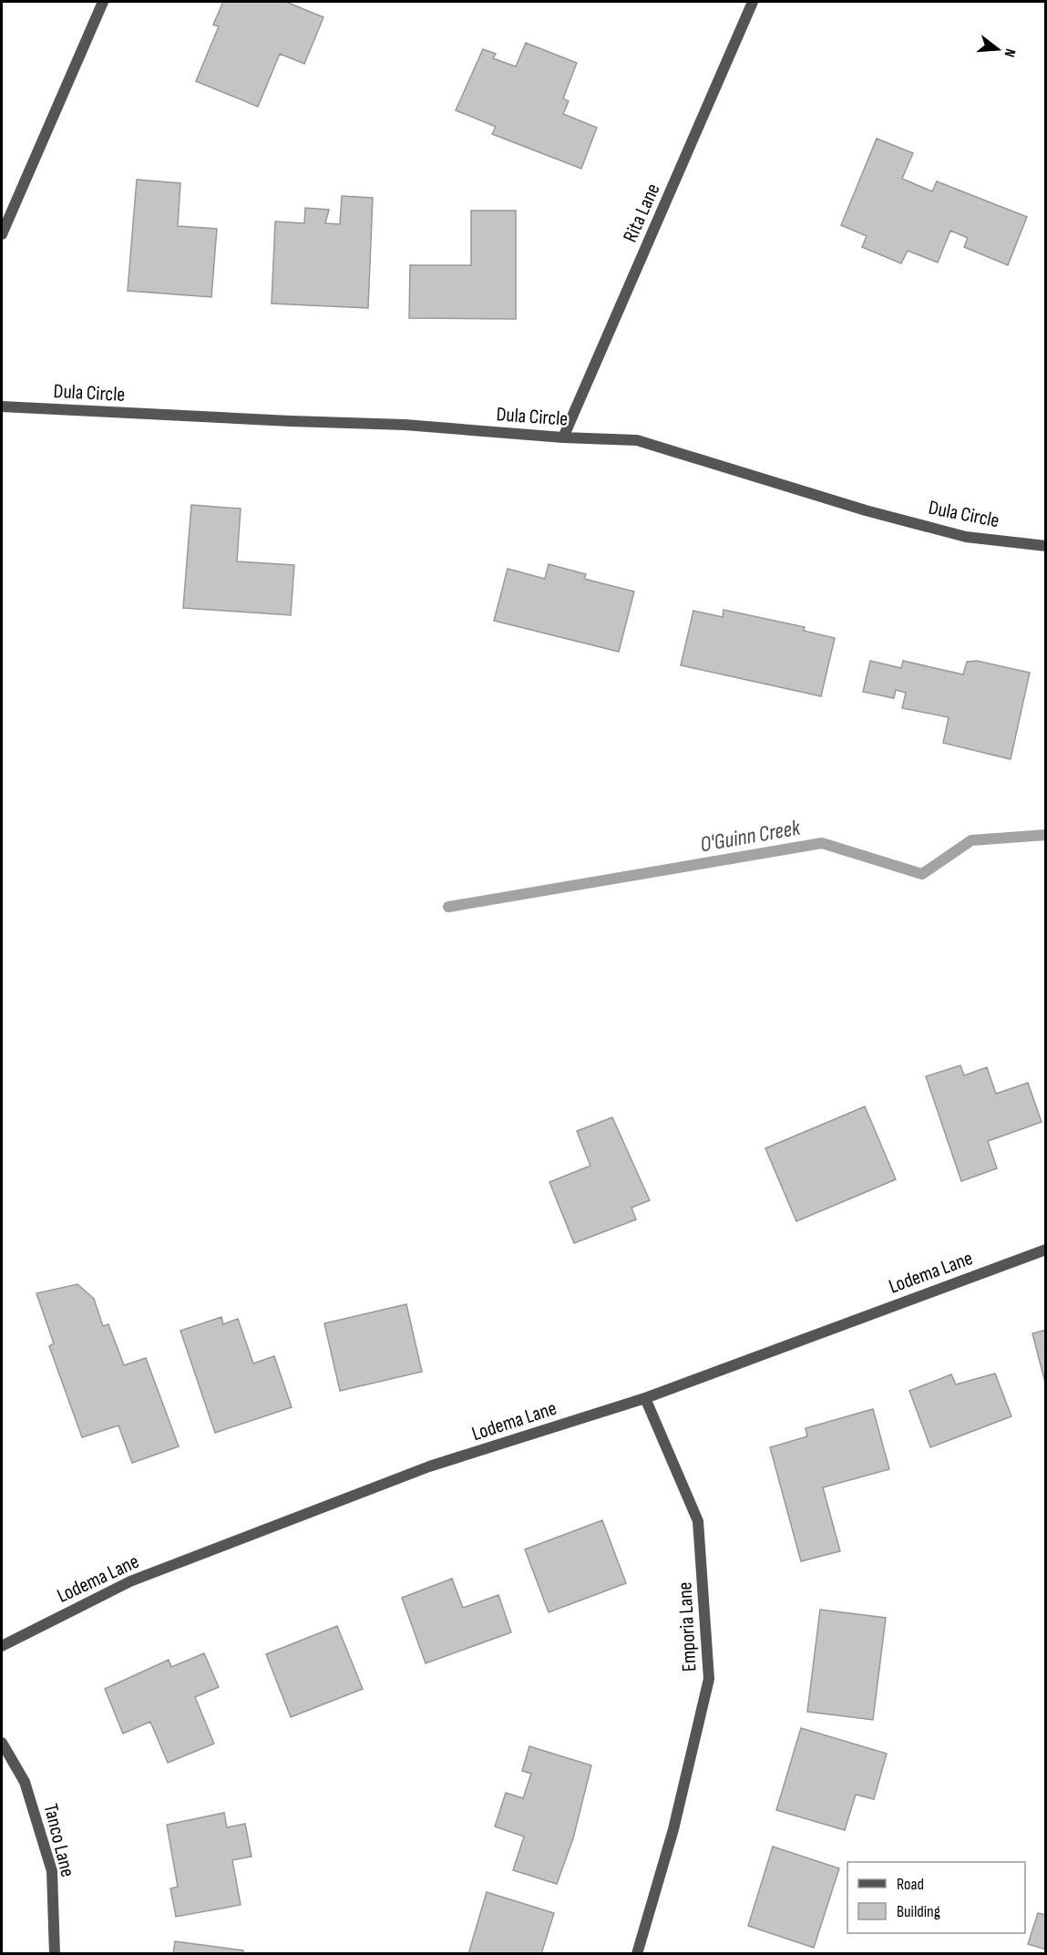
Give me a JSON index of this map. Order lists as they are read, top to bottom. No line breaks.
{"streets":{"street":["Rita Lane","Dula Circle","Lodema Lane","Emporia Lane","Tanco Lane"]},"crossings":[["Rita Lane","Dula Circle"],["Lodema Lane","Emporia Lane"]],"water":["O'Guinn Creek"],"legend":["Road","Building"],"north":"right"}
